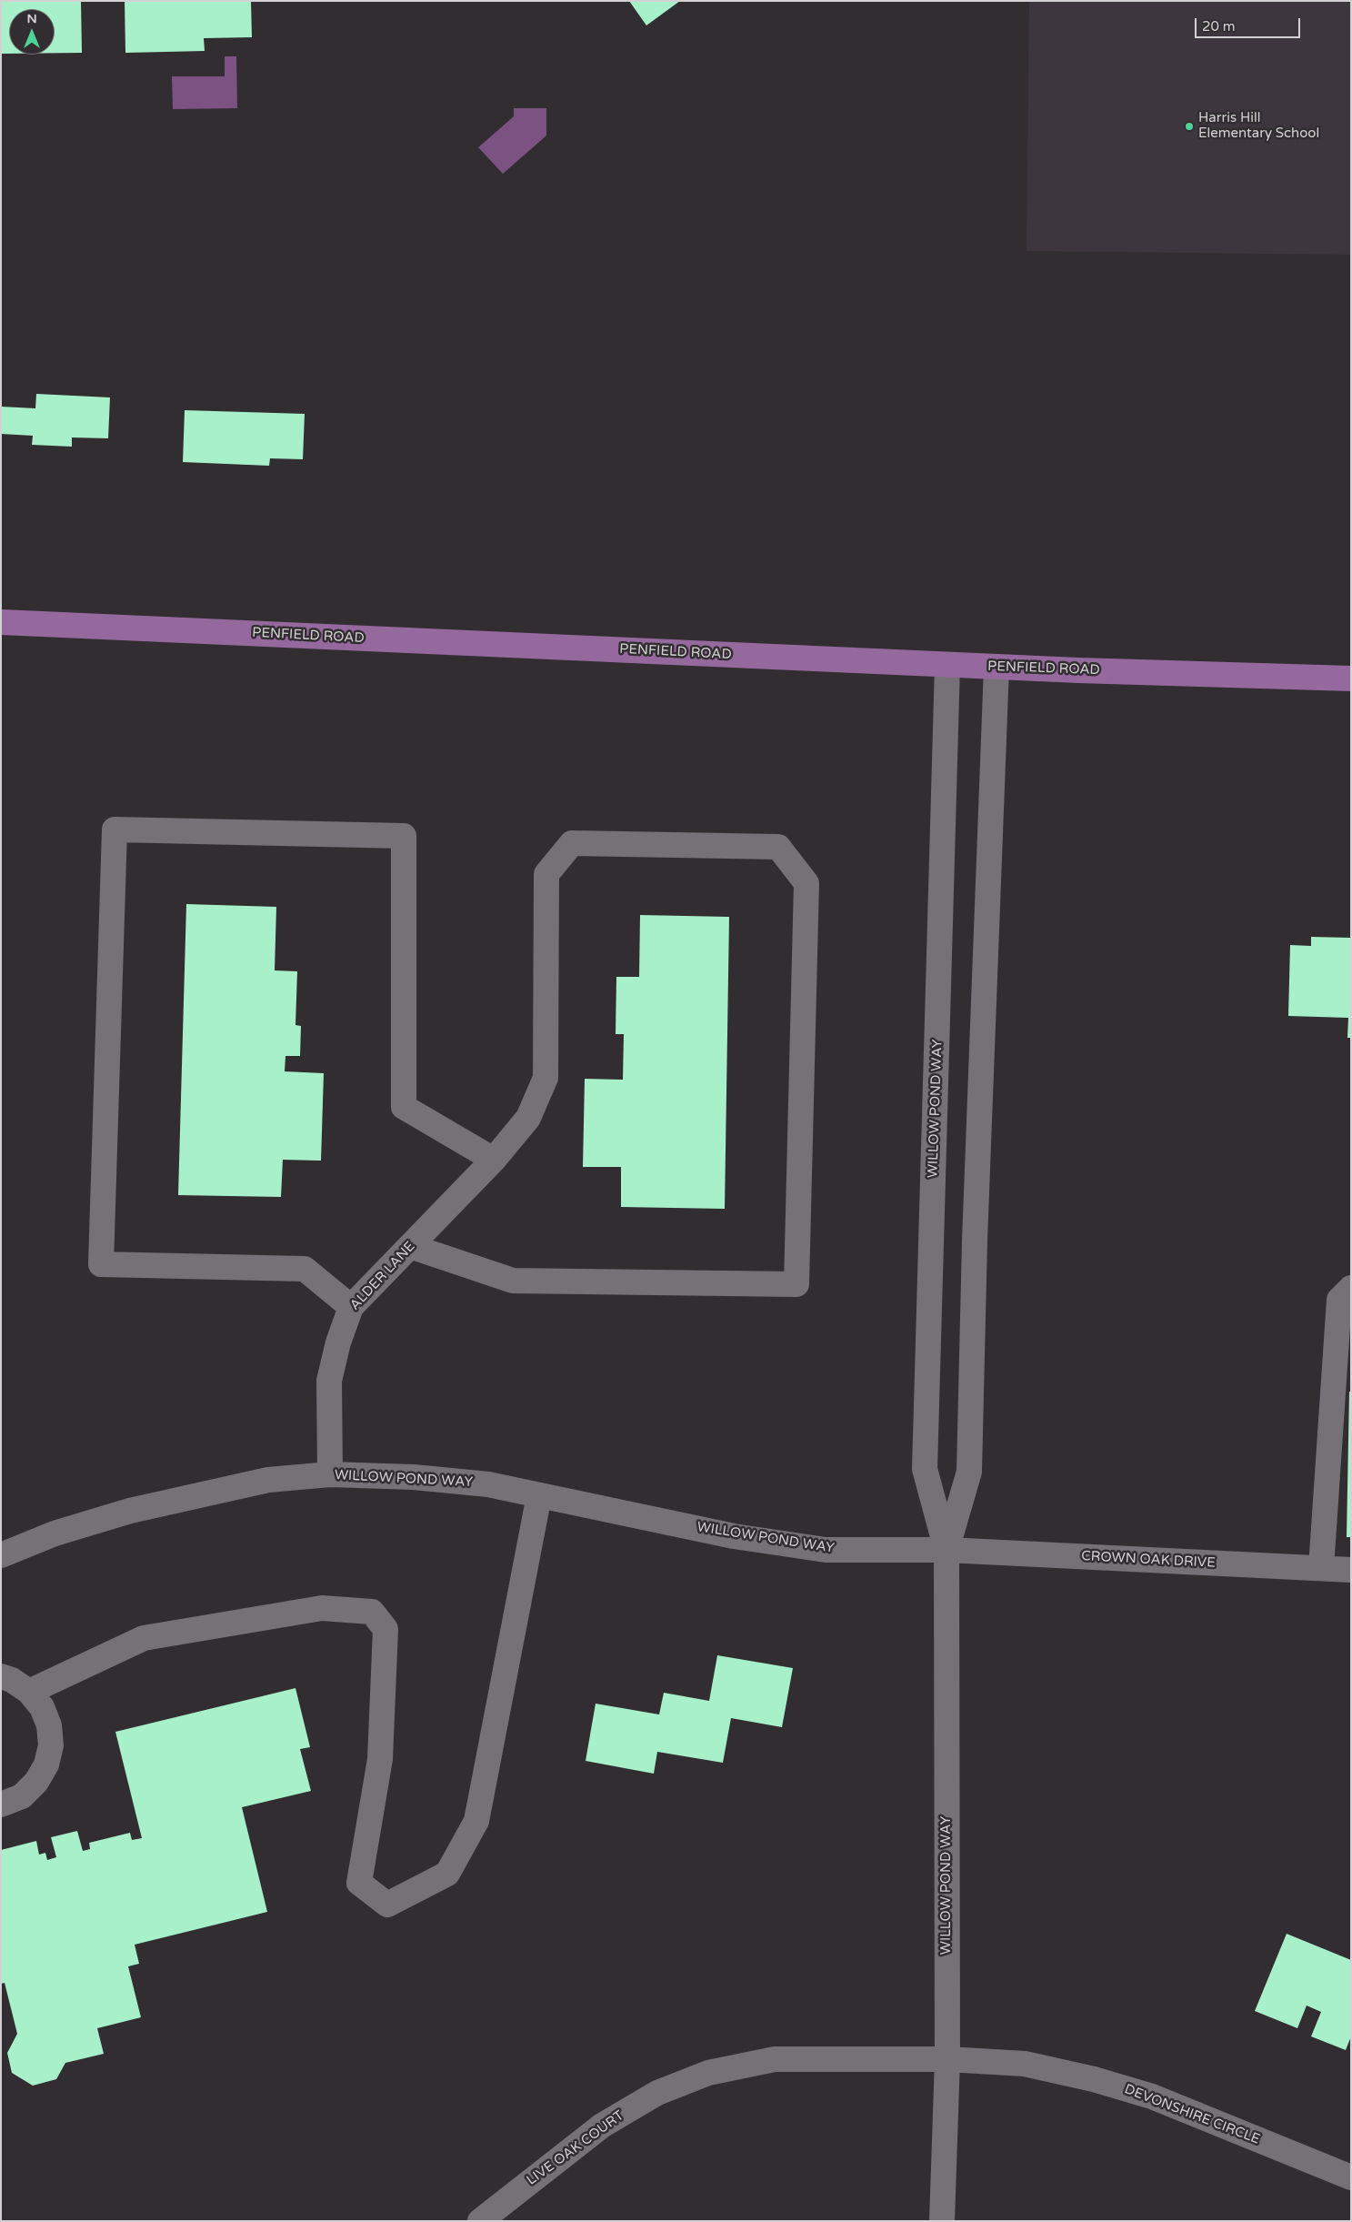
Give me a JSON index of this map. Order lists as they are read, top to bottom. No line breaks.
{"streets":{"main road":["PENFIELD ROAD"],"street":["WILLOW POND WAY","ALDER LANE","CROWN OAK DRIVE","DEVONSHIRE CIRCLE","LIVE OAK COURT"]},"crossings":[["PENFIELD ROAD","WILLOW POND WAY"],["WILLOW POND WAY","ALDER LANE"],["WILLOW POND WAY","CROWN OAK DRIVE"],["WILLOW POND WAY","DEVONSHIRE CIRCLE"],["WILLOW POND WAY","LIVE OAK COURT"],["DEVONSHIRE CIRCLE","LIVE OAK COURT"]],"places":["Harris Hill Elementary School"],"scale_bar":"20 m","north":"top"}
